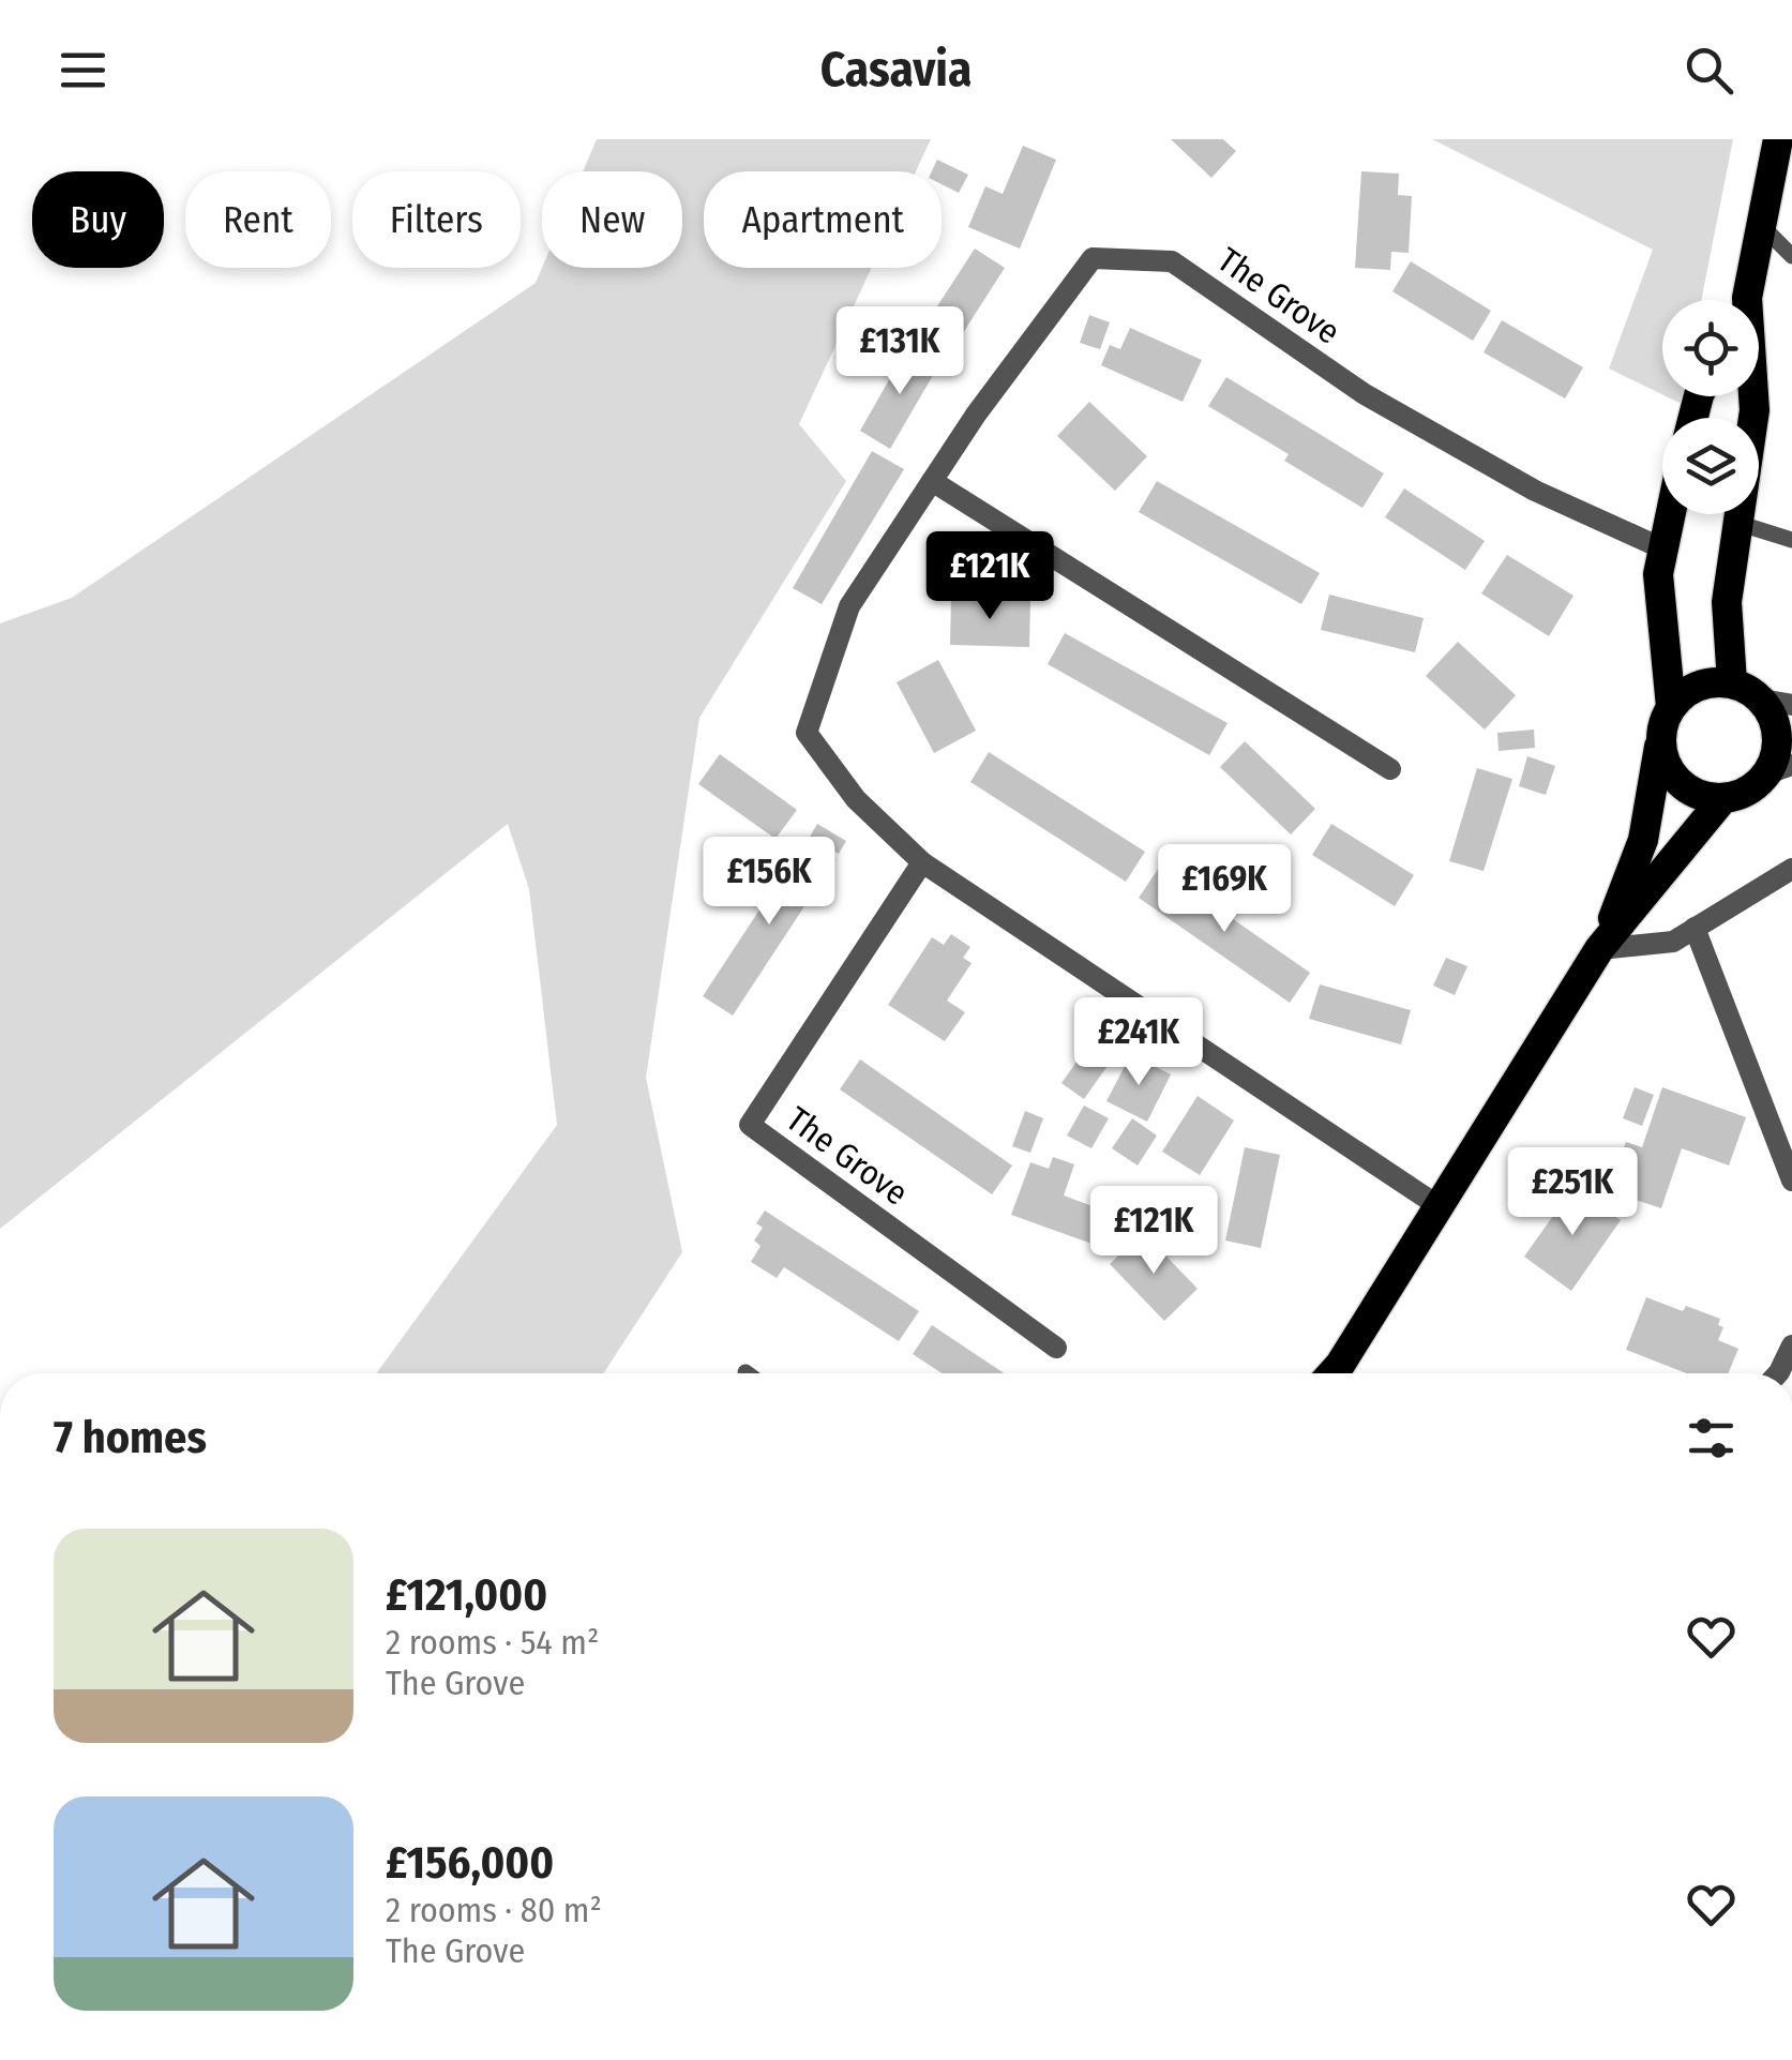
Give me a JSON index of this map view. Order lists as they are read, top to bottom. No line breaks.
{"streets":{"street":["The Grove"]},"page":{"header":"Casavia","chip":["Buy","Rent","Filters","New","Apartment"],"price":["£131K","£121K","£156K","£169K","£241K","£251K","£121K"],"heading":"7 homes","list":[{"name":"£121,000","note":"2 rooms · 54 m² · The Grove"},{"name":"£156,000","note":"2 rooms · 80 m² · The Grove"}]}}
